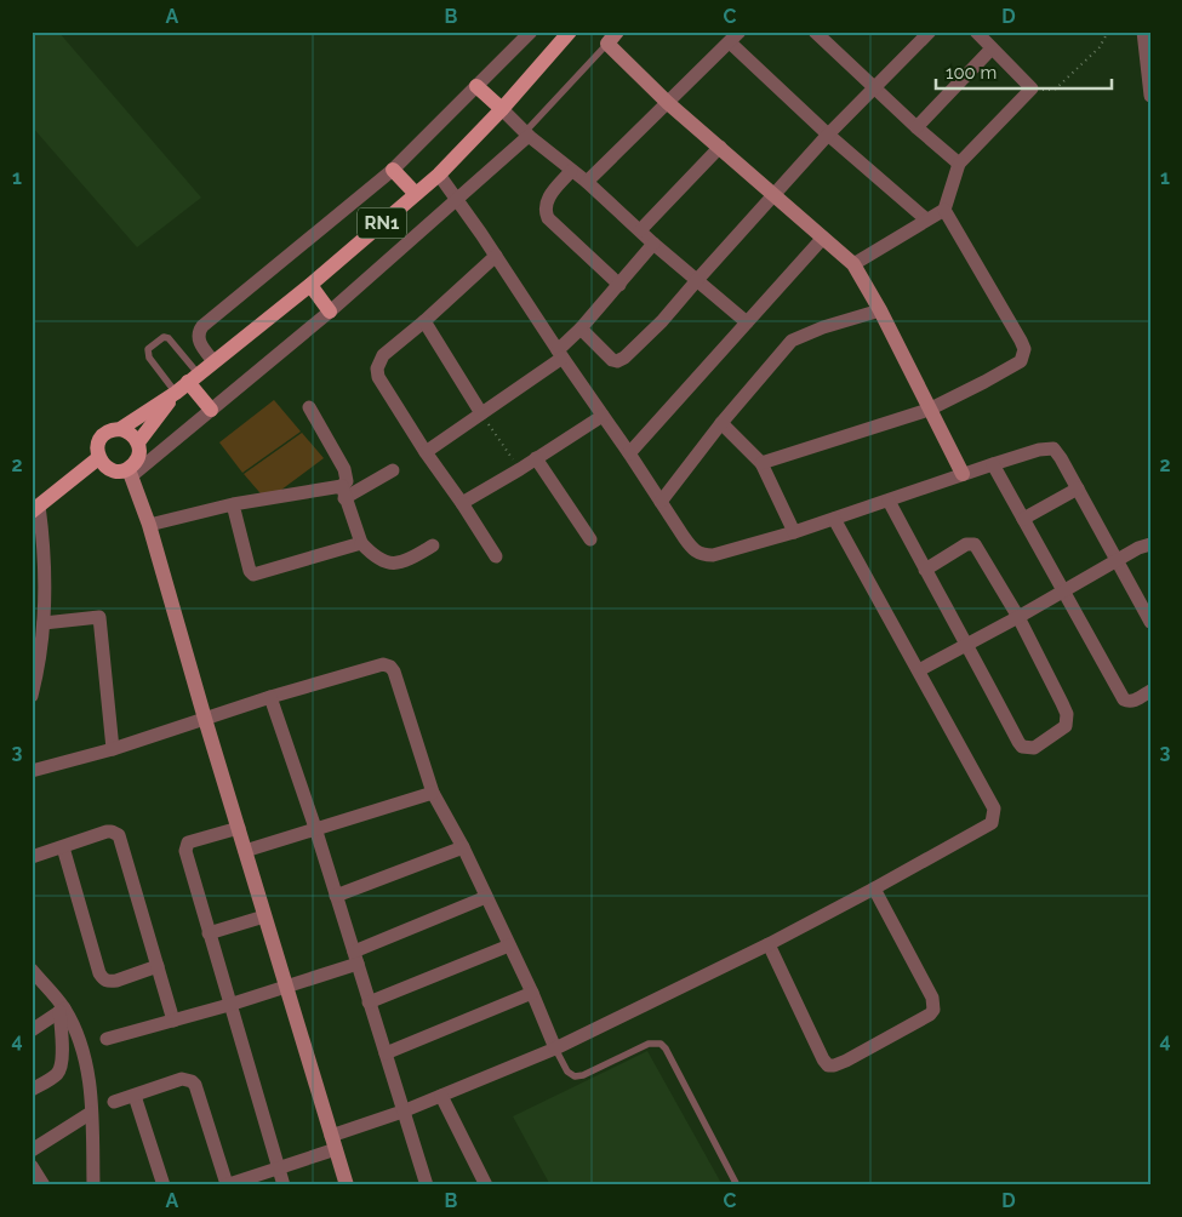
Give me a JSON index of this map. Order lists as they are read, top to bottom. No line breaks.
{"streets":{"main road":["RN1"]},"scale_bar":"100 m","grid":{"columns":["A","B","C","D"],"rows":["1","2","3","4"]}}
